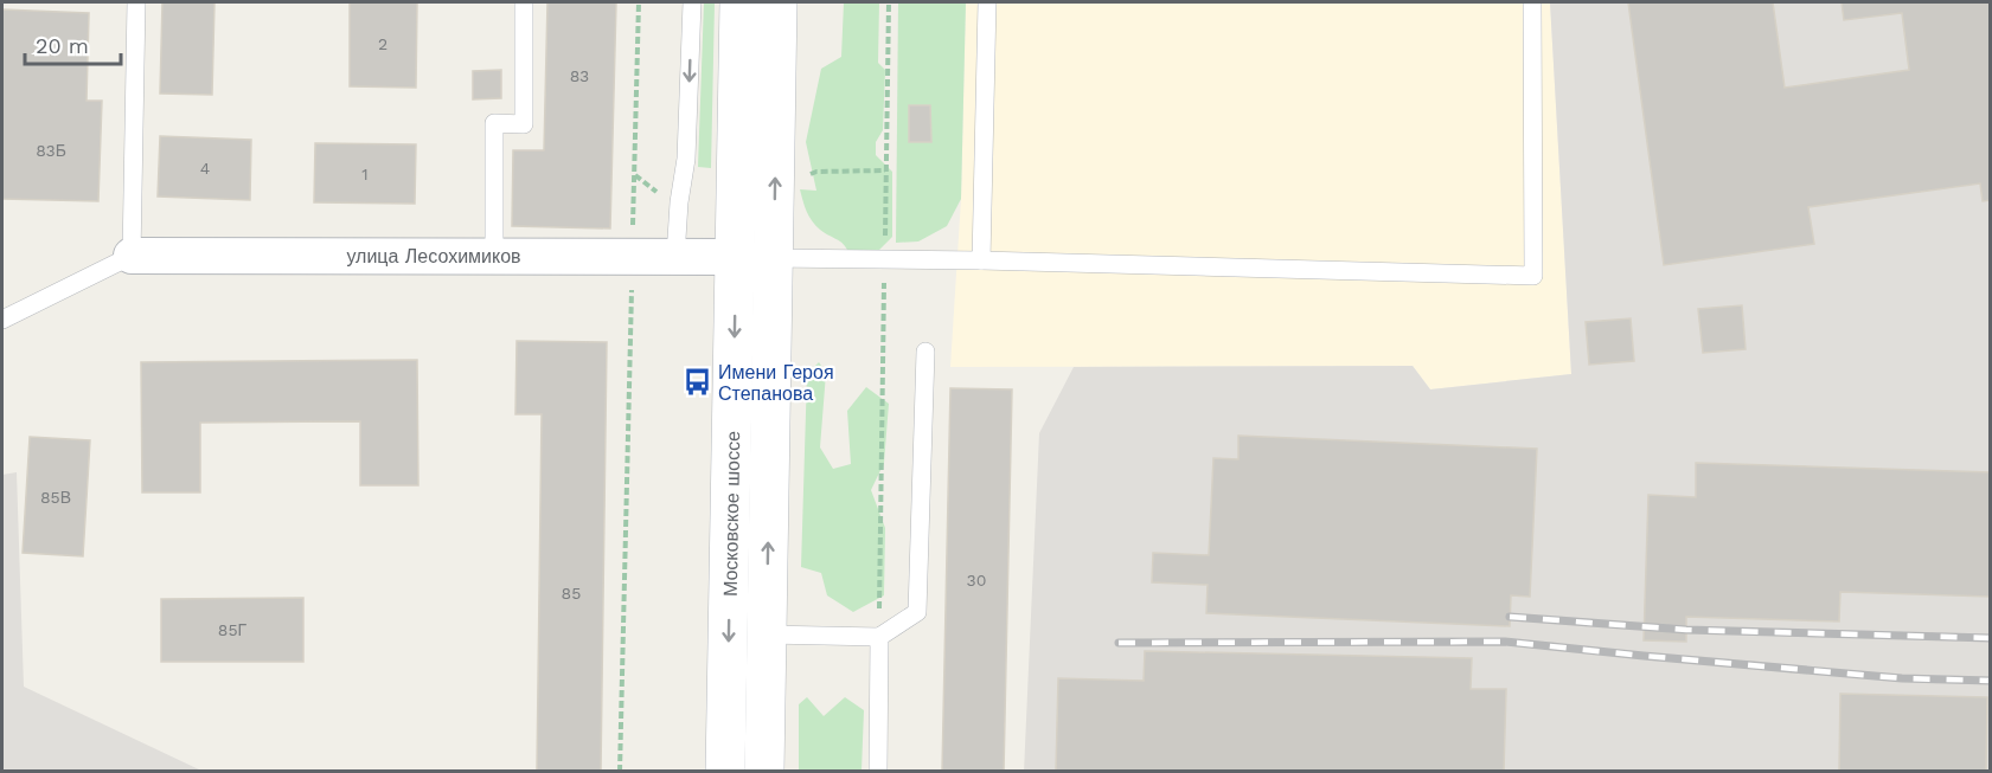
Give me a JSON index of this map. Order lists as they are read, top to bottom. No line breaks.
{"streets":{"main road":["Московское шоссе"],"street":["улица Лесохимиков"]},"crossings":[["улица Лесохимиков","Московское шоссе"]],"places":{"bus stop":["Имени Героя Степанова"]},"house_numbers":["2","83","83Б","4","1","85В","30","85","85Г"],"scale_bar":"20 m"}
